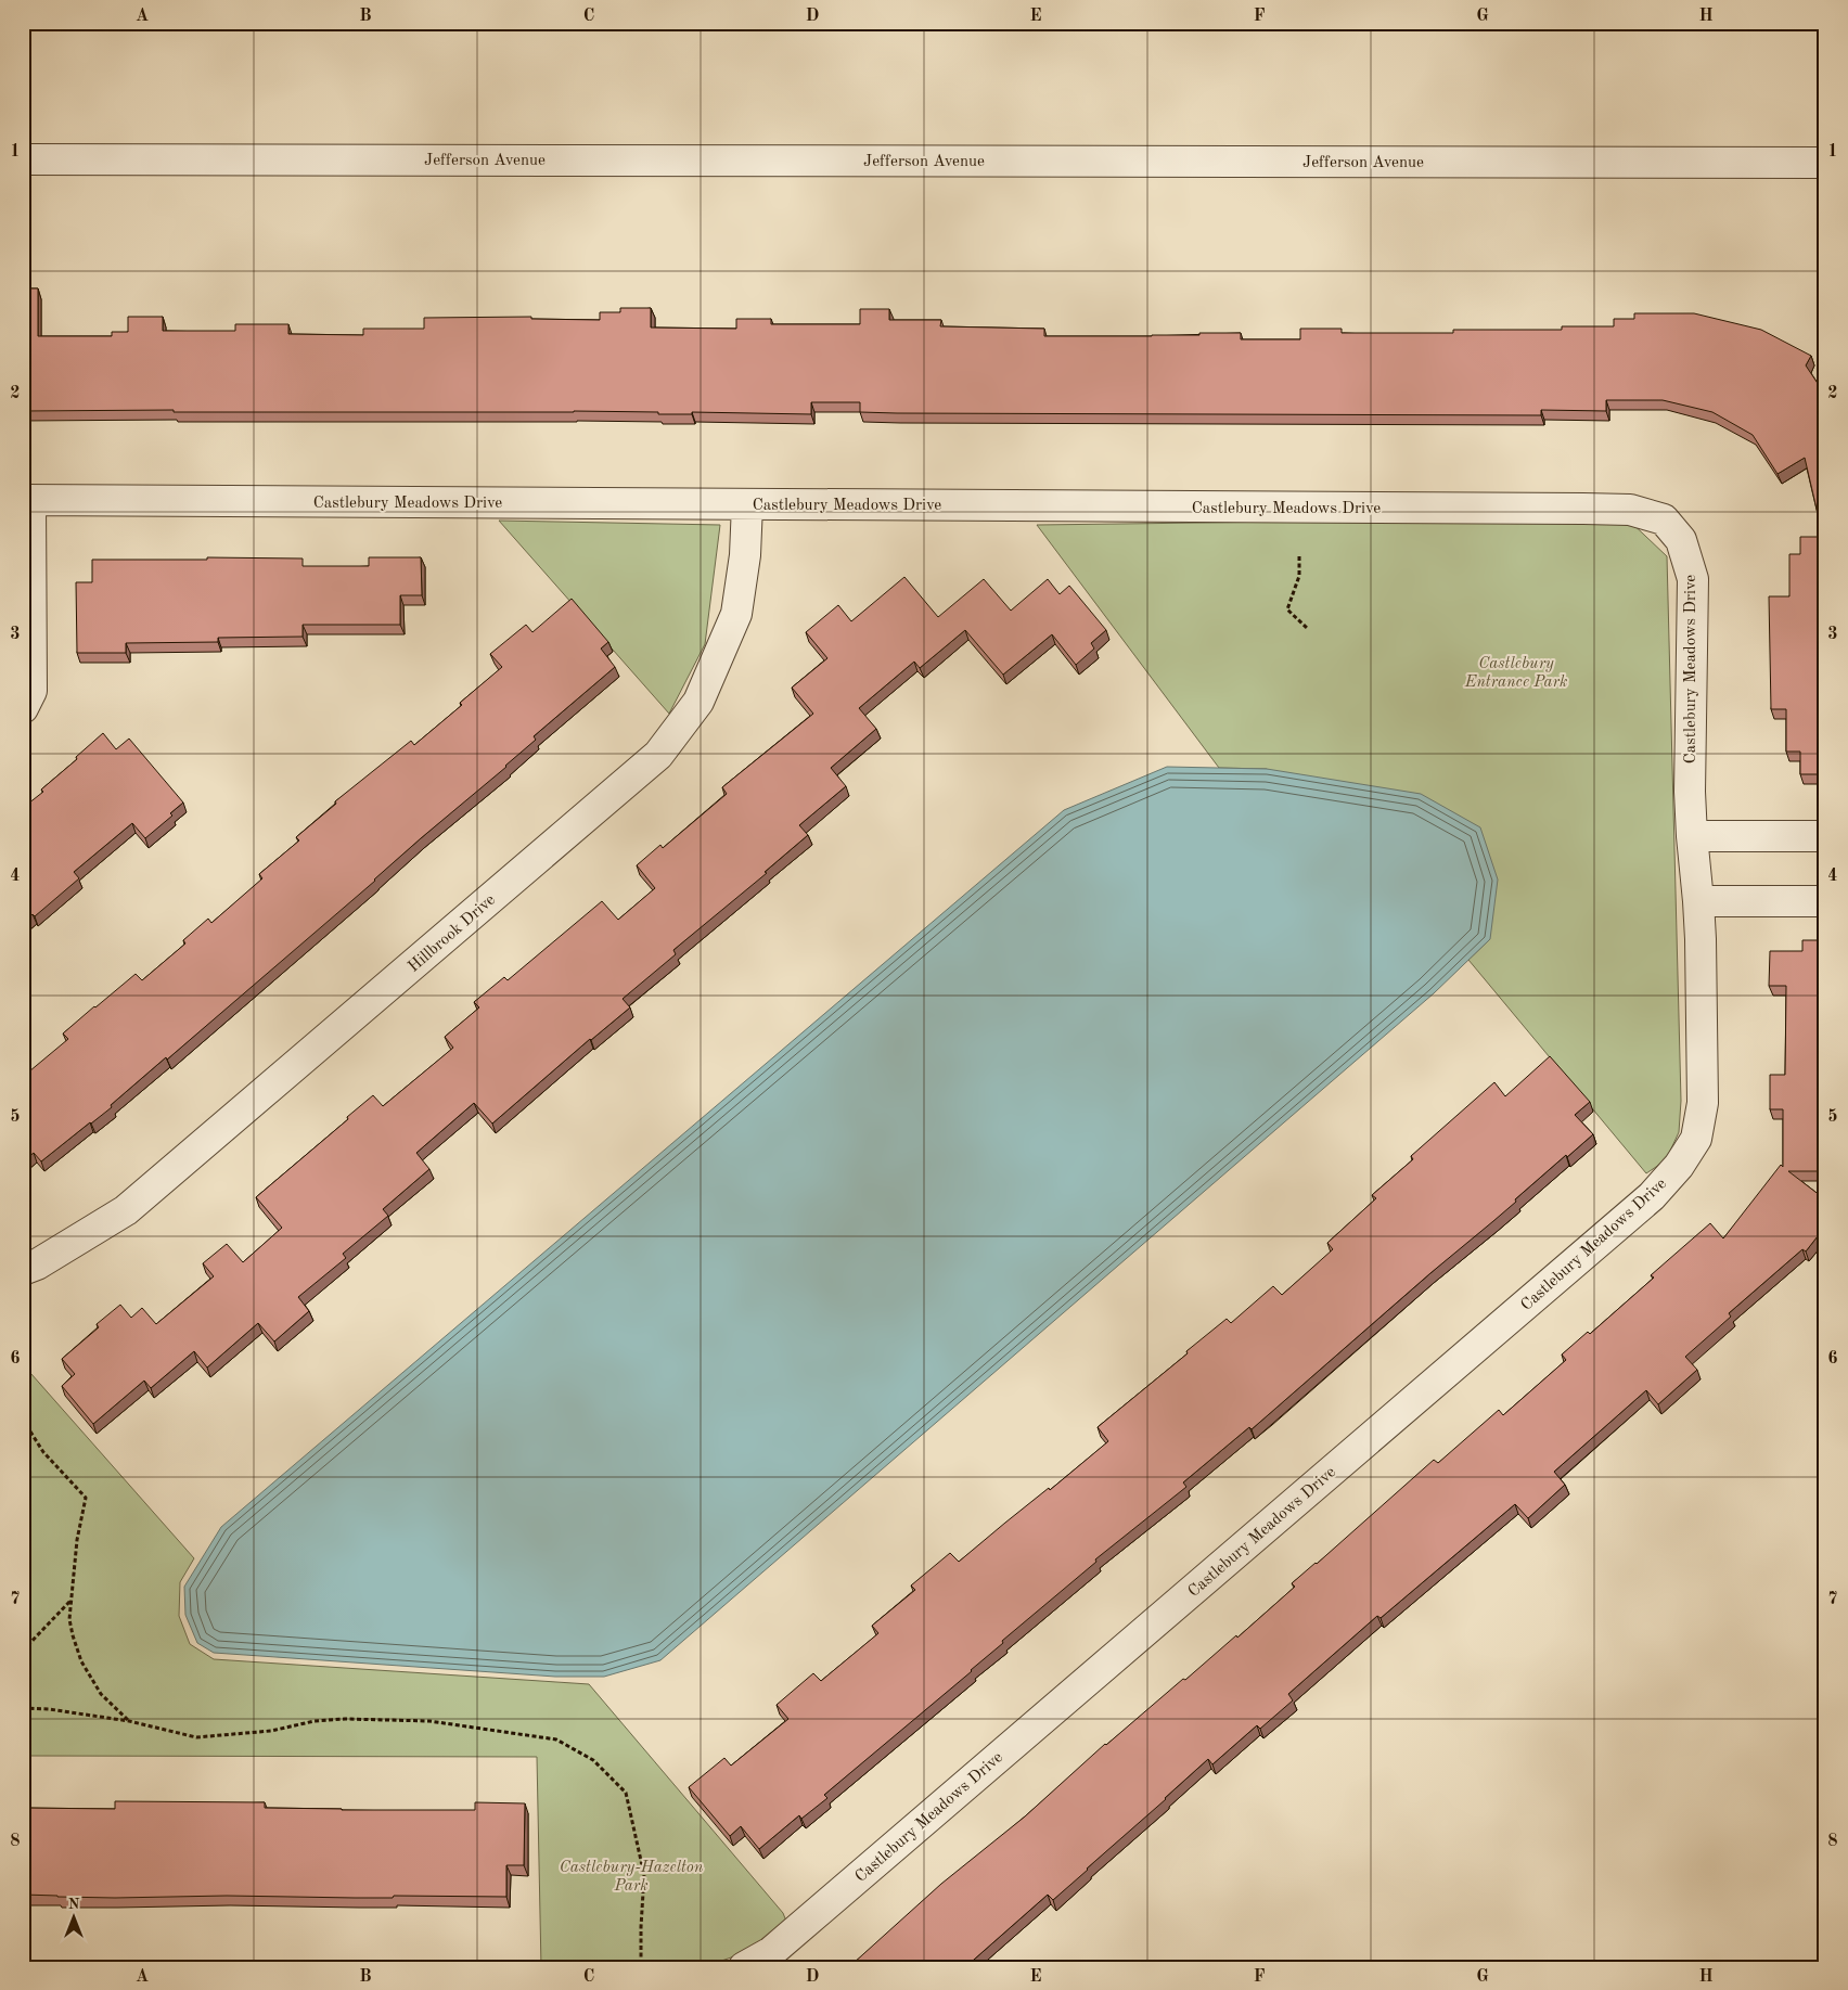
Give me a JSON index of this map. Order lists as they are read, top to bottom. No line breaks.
{"streets":{"street":["Jefferson Avenue","Castlebury Meadows Drive","Hillbrook Drive"]},"crossings":[["Castlebury Meadows Drive","Hillbrook Drive"]],"parks":["Castlebury Entrance Park","Castlebury-Hazelton Park"],"north":"top","grid":{"columns":["A","B","C","D","E","F","G","H"],"rows":["1","2","3","4","5","6","7","8"]}}
